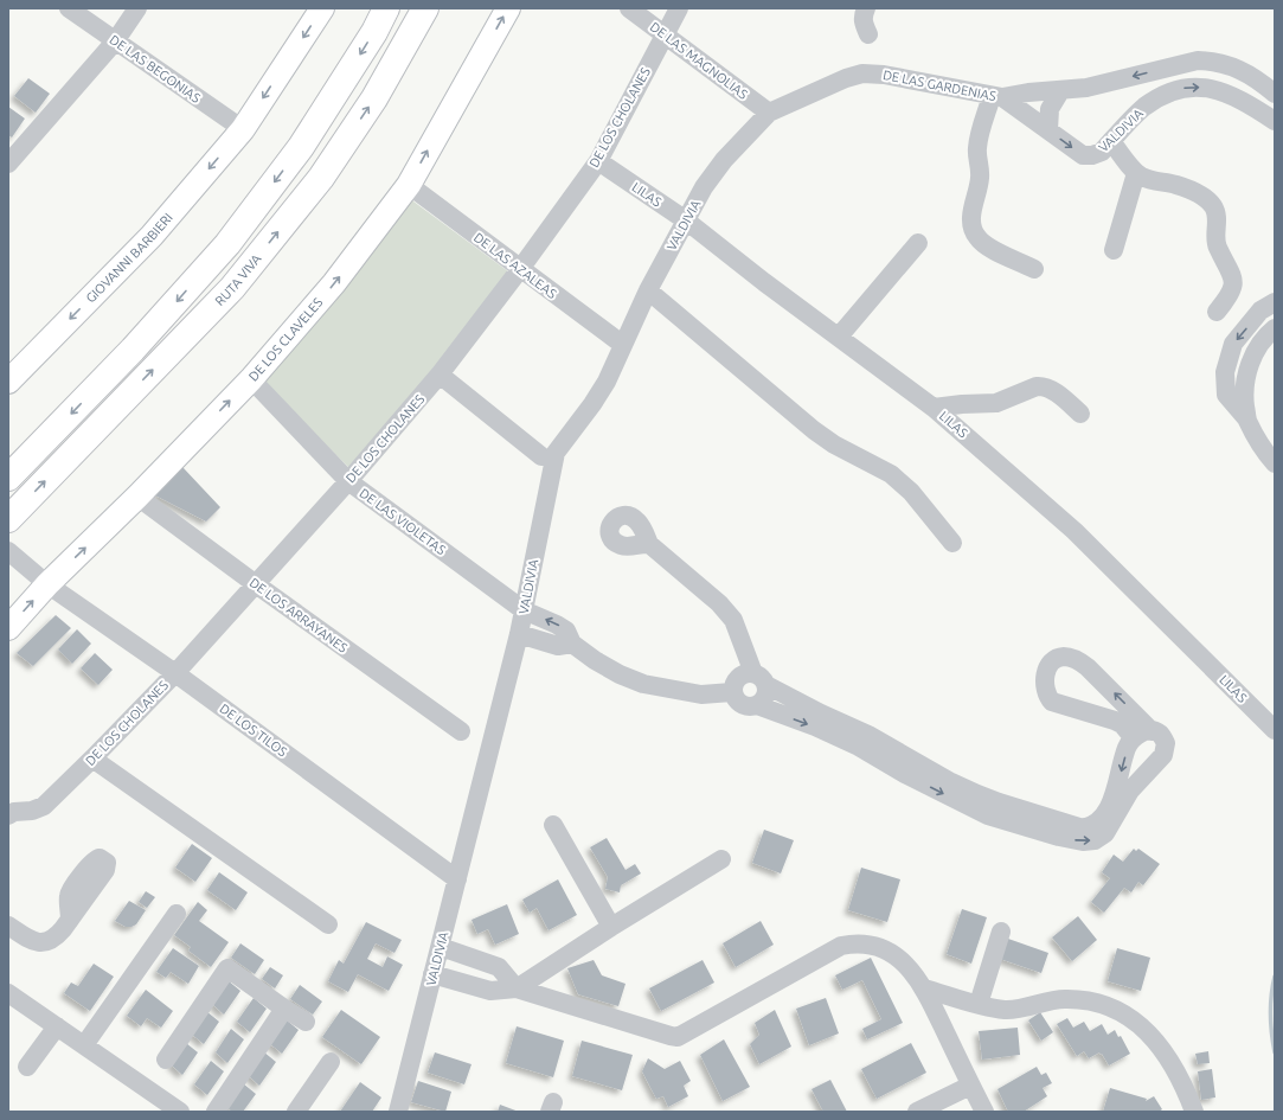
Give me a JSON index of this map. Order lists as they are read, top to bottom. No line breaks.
{"streets":{"highway":["RUTA VIVA"],"main road":["GIOVANNI BARBIERI","DE LOS CLAVELES"],"street":["DE LAS MAGNOLIAS","DE LAS BEGONIAS","DE LAS GARDENIAS","DE LOS CHOLANES","VALDIVIA","LILAS","DE LAS AZALEAS","DE LAS VIOLETAS","DE LOS ARRAYANES","DE LOS TILOS"]},"crossings":[["DE LAS MAGNOLIAS","DE LAS GARDENIAS"],["DE LAS MAGNOLIAS","DE LOS CHOLANES"],["DE LAS MAGNOLIAS","VALDIVIA"],["DE LAS BEGONIAS","GIOVANNI BARBIERI"],["DE LAS GARDENIAS","VALDIVIA"],["DE LOS CHOLANES","LILAS"],["DE LOS CHOLANES","DE LAS AZALEAS"],["DE LOS CHOLANES","DE LAS VIOLETAS"],["DE LOS CHOLANES","DE LOS ARRAYANES"],["DE LOS CHOLANES","DE LOS TILOS"],["VALDIVIA","LILAS"],["VALDIVIA","DE LAS AZALEAS"],["VALDIVIA","DE LAS VIOLETAS"],["VALDIVIA","DE LOS TILOS"],["DE LAS AZALEAS","DE LOS CLAVELES"],["DE LOS CLAVELES","DE LAS VIOLETAS"],["DE LOS CLAVELES","DE LOS ARRAYANES"],["DE LOS CLAVELES","DE LOS TILOS"]],"one_way":["DE LAS GARDENIAS","GIOVANNI BARBIERI","DE LOS CLAVELES"]}
